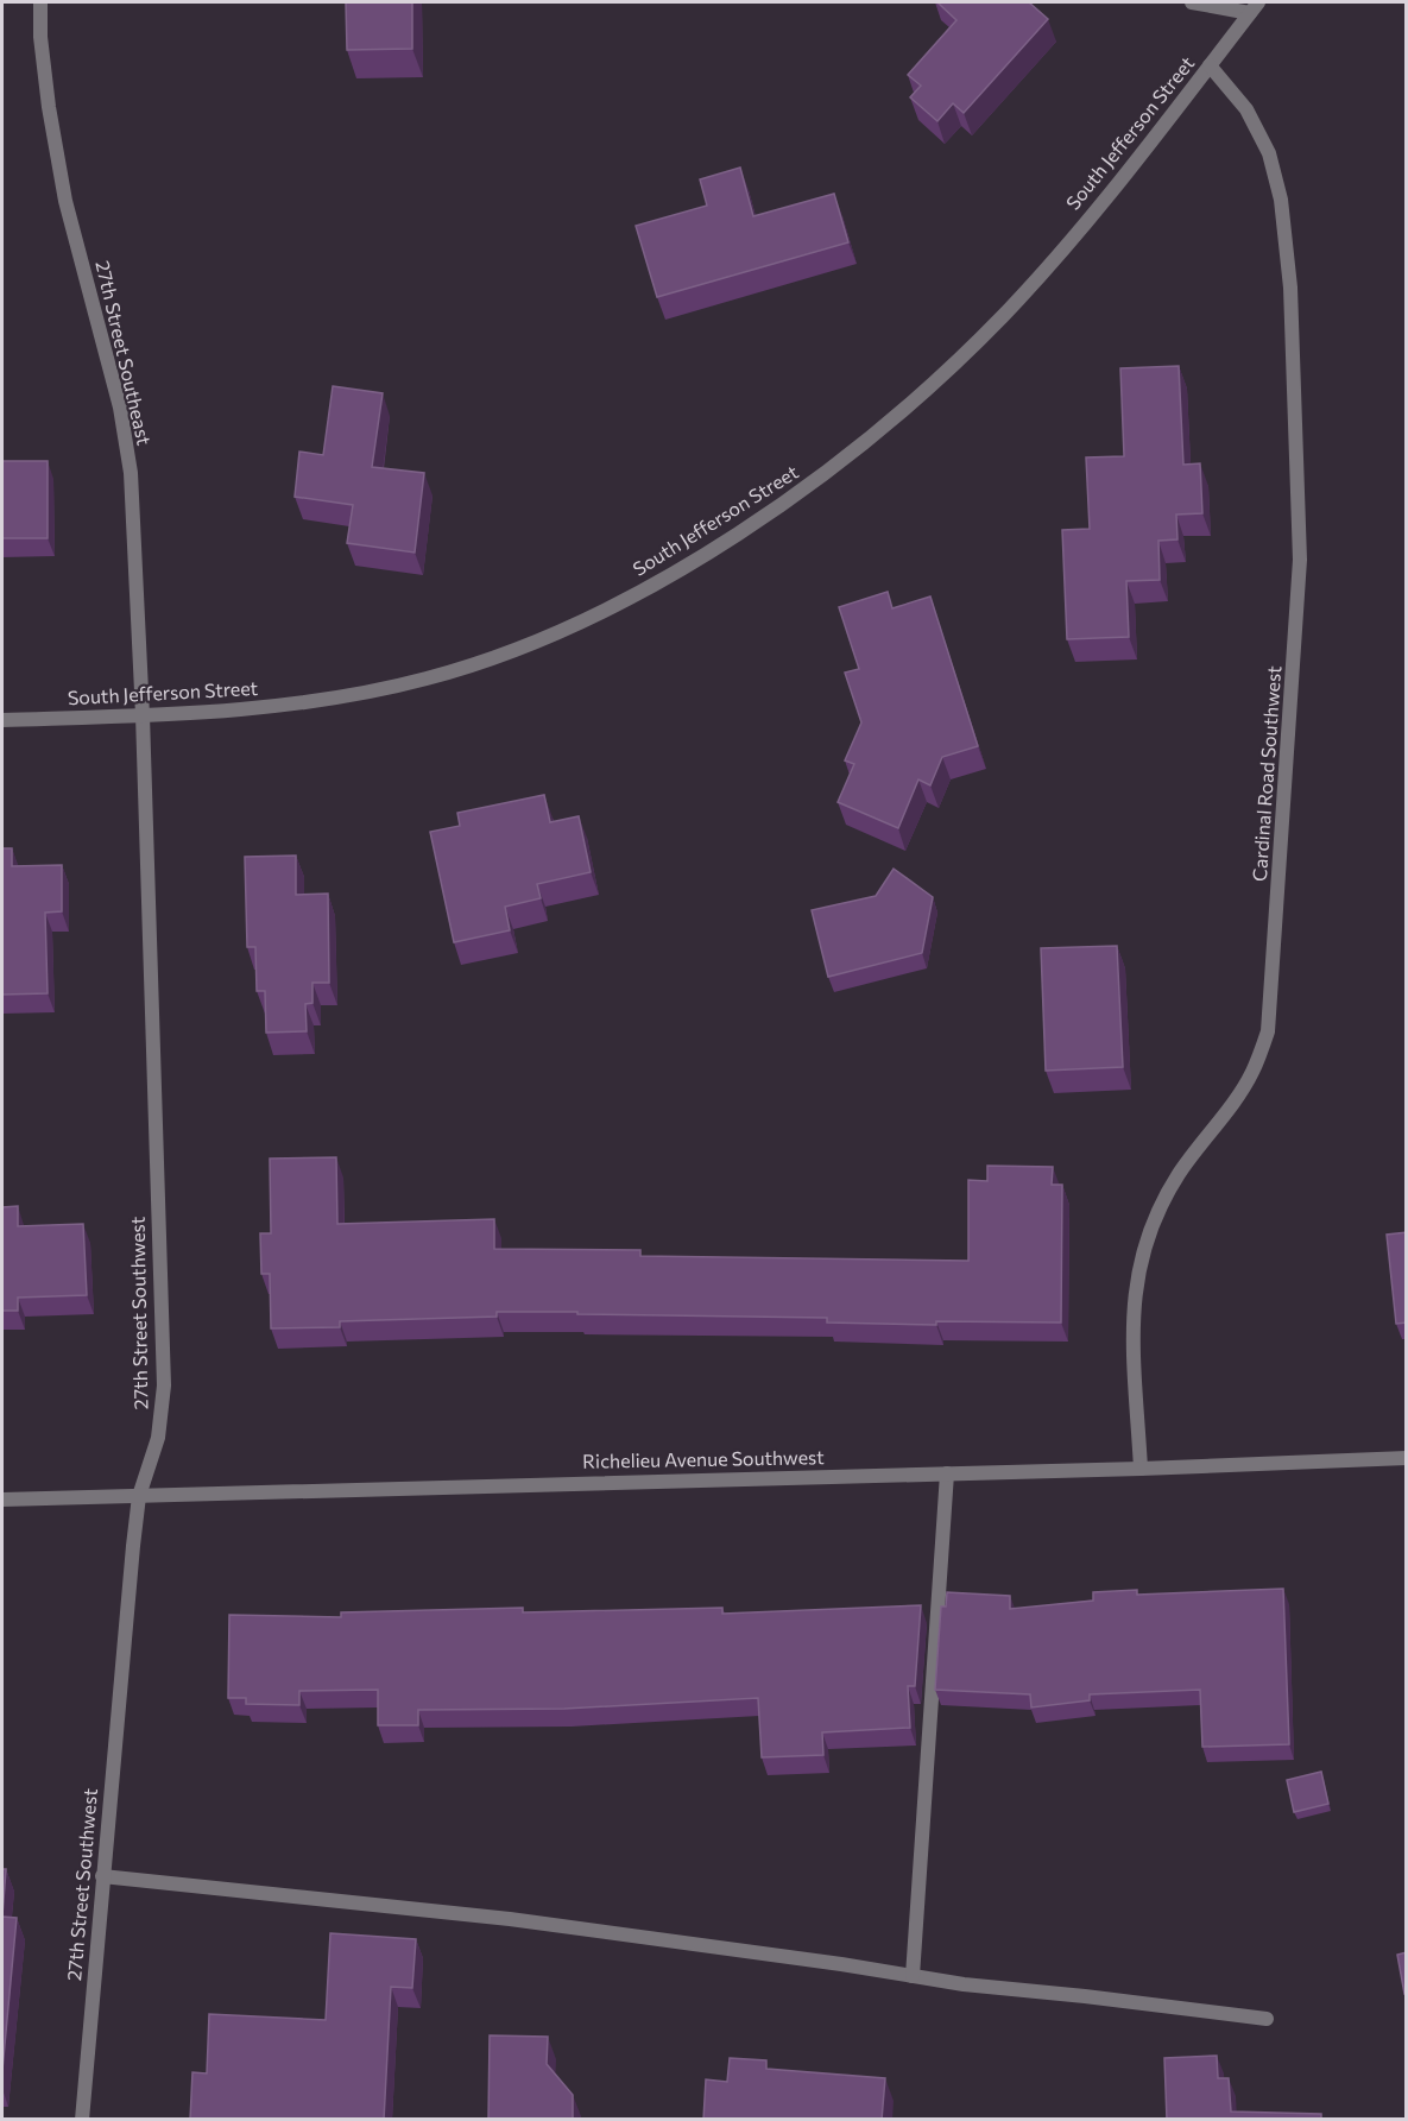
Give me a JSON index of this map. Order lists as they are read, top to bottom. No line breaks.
{"streets":{"street":["South Jefferson Street","27th Street Southeast","Cardinal Road Southwest","27th Street Southwest","Richelieu Avenue Southwest"]},"crossings":[["South Jefferson Street","27th Street Southeast"],["South Jefferson Street","Cardinal Road Southwest"],["South Jefferson Street","27th Street Southwest"],["27th Street Southeast","27th Street Southwest"],["Cardinal Road Southwest","Richelieu Avenue Southwest"],["27th Street Southwest","Richelieu Avenue Southwest"]]}
